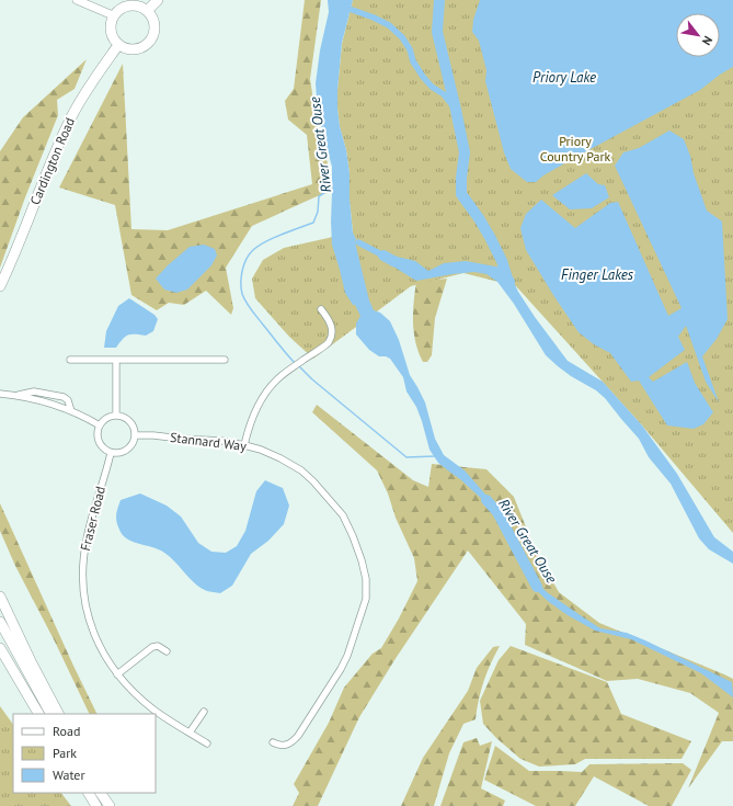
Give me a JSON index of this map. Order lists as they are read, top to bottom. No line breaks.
{"streets":{"main road":["Cardington Road"],"street":["Stannard Way","Fraser Road"]},"crossings":[["Stannard Way","Fraser Road"]],"water":["Priory Lake","River Great Ouse","Finger Lakes"],"parks":["Priory Country Park"],"legend":["Road","Park","Water"],"north":"bottom right"}
